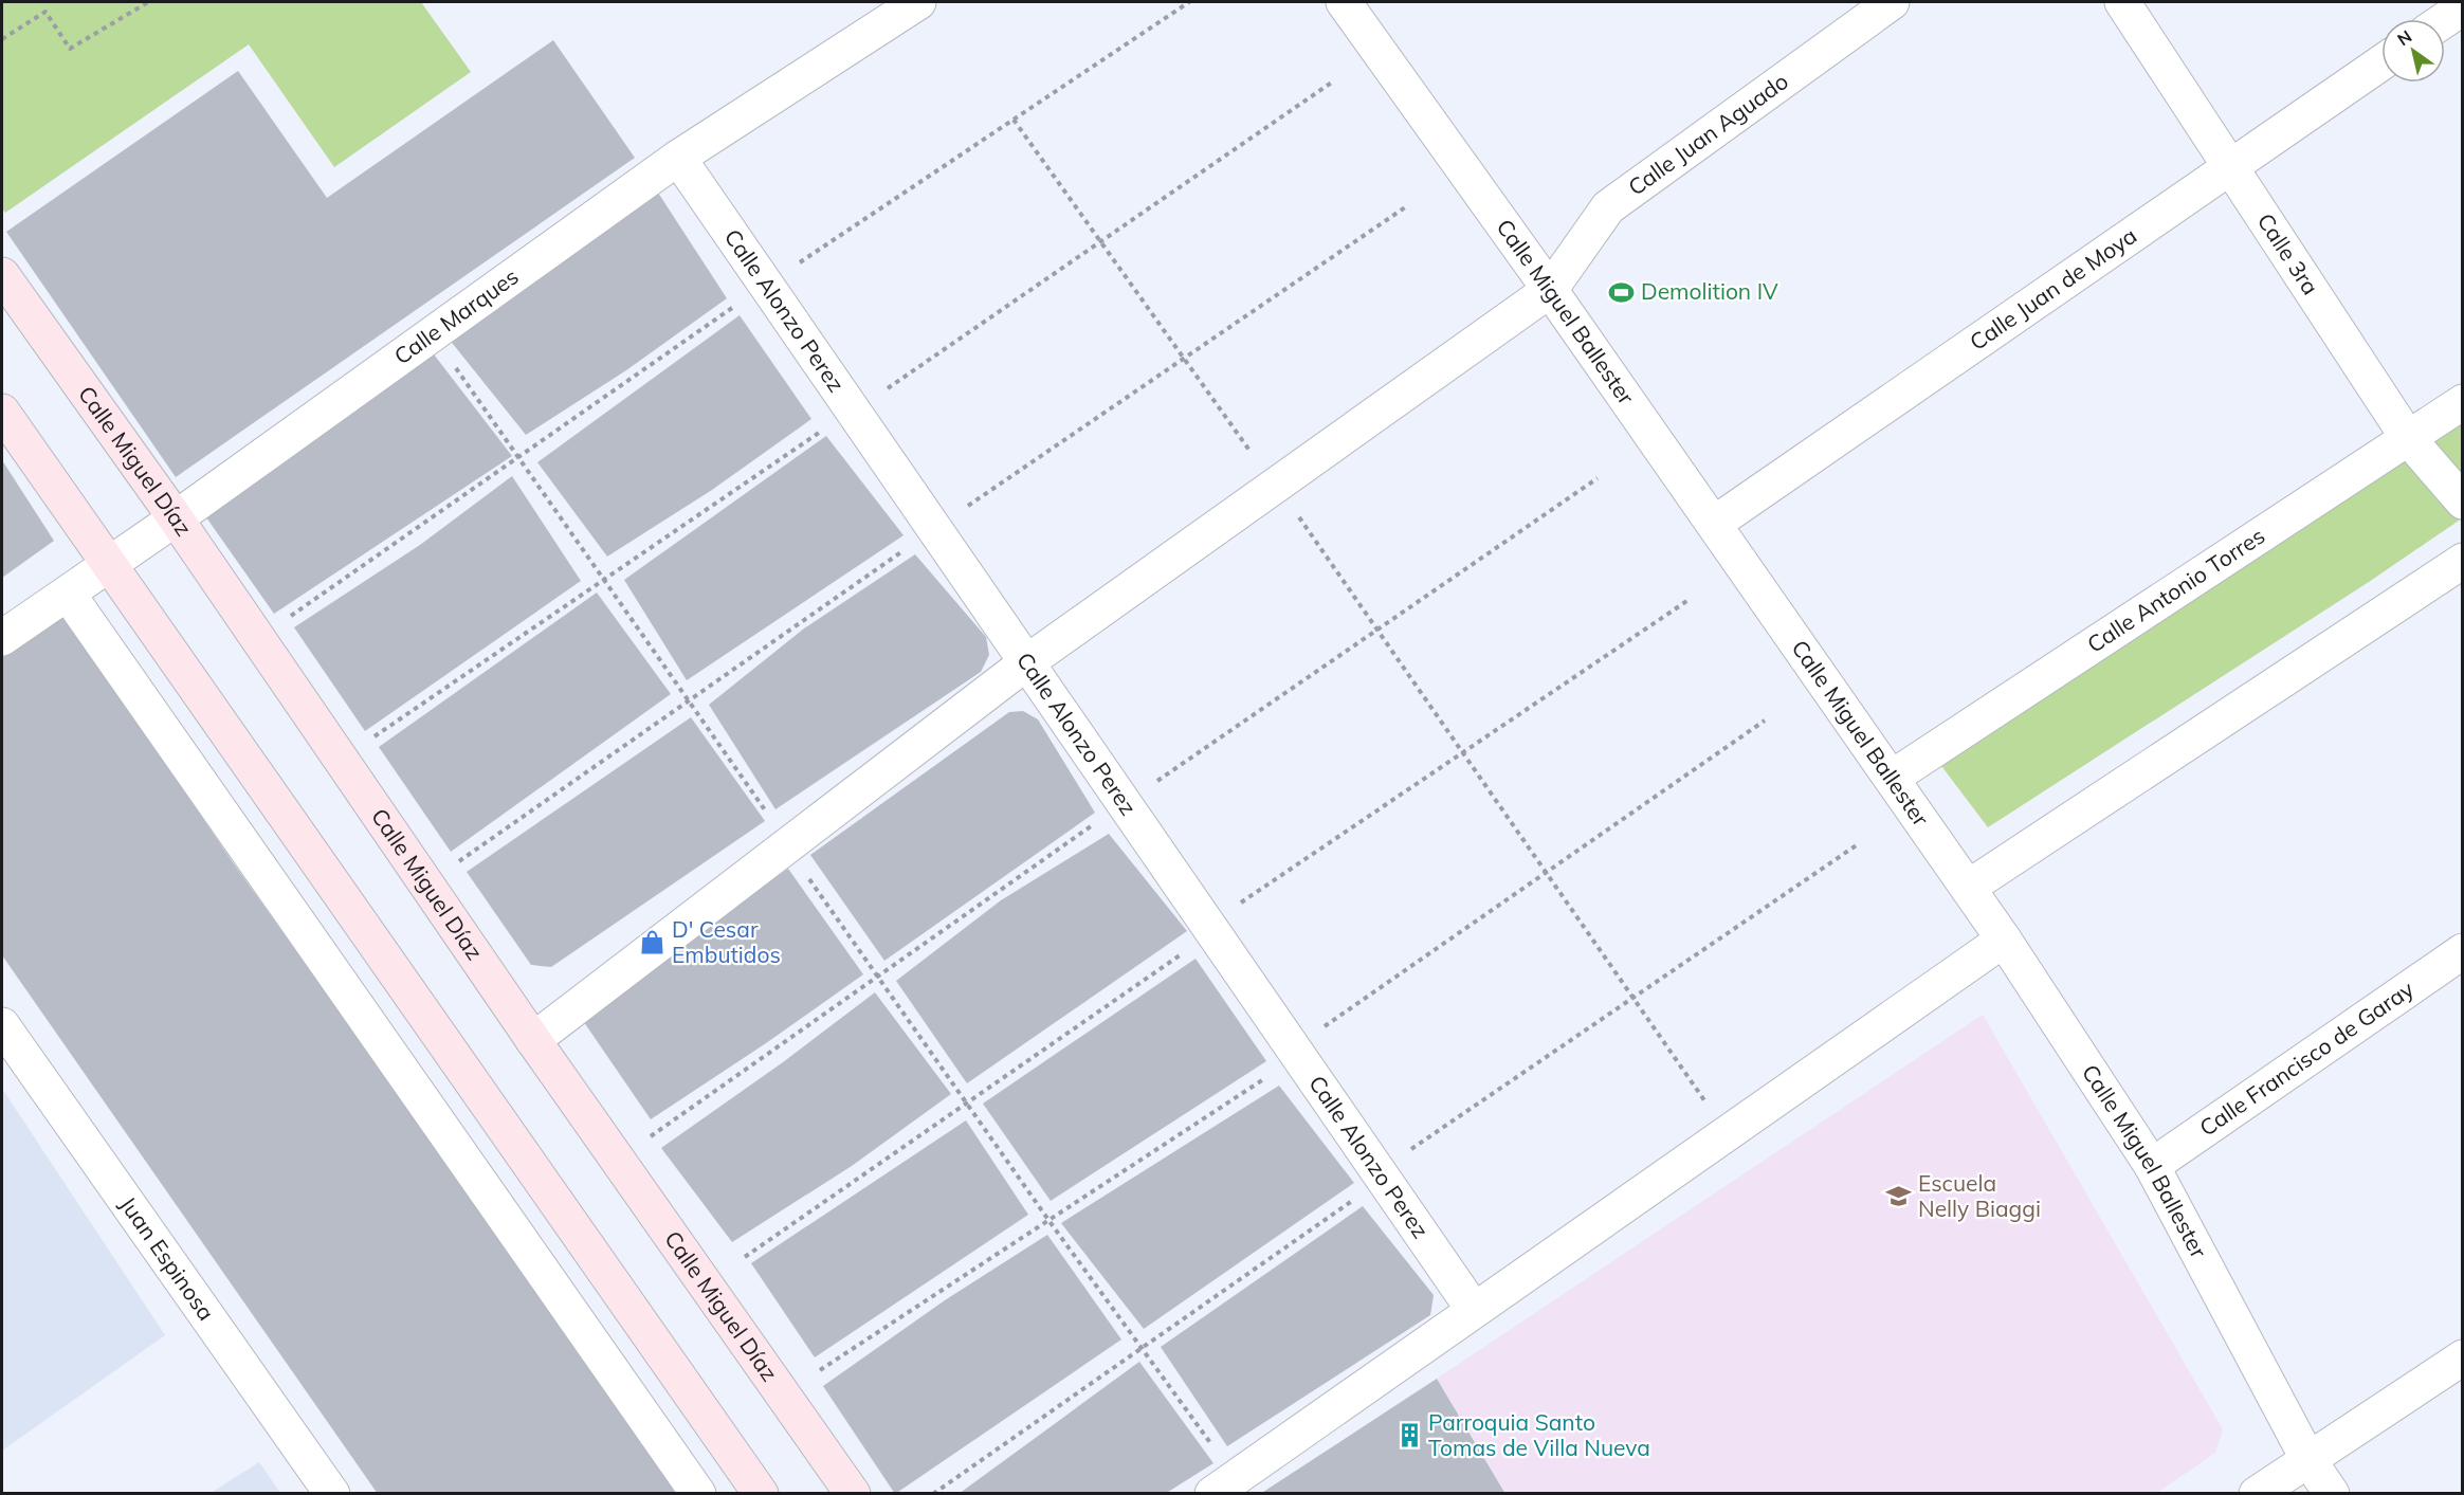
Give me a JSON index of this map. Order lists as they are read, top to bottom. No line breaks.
{"streets":{"street":["Calle Juan Aguado","Calle 3ra","Calle Juan de Moya","Calle Alonzo Perez","Calle Miguel Ballester","Calle Marques","Calle Miguel Díaz","Calle Antonio Torres","Calle Francisco de Garay","Juan Espinosa"]},"crossings":[["Calle Juan Aguado","Calle Alonzo Perez"],["Calle Juan Aguado","Calle Miguel Ballester"],["Calle Juan Aguado","Calle Miguel Díaz"],["Calle 3ra","Calle Juan de Moya"],["Calle 3ra","Calle Antonio Torres"],["Calle Juan de Moya","Calle Miguel Ballester"],["Calle Alonzo Perez","Calle Marques"],["Calle Miguel Ballester","Calle Antonio Torres"],["Calle Miguel Ballester","Calle Francisco de Garay"],["Calle Marques","Calle Miguel Díaz"]],"places":{"sports":["Demolition IV"],"shop":["D' Cesar Embutidos"],"school or university":["Escuela Nelly Biaggi"],"building":["Parroquia Santo Tomas de Villa Nueva"]},"north":"top left"}
